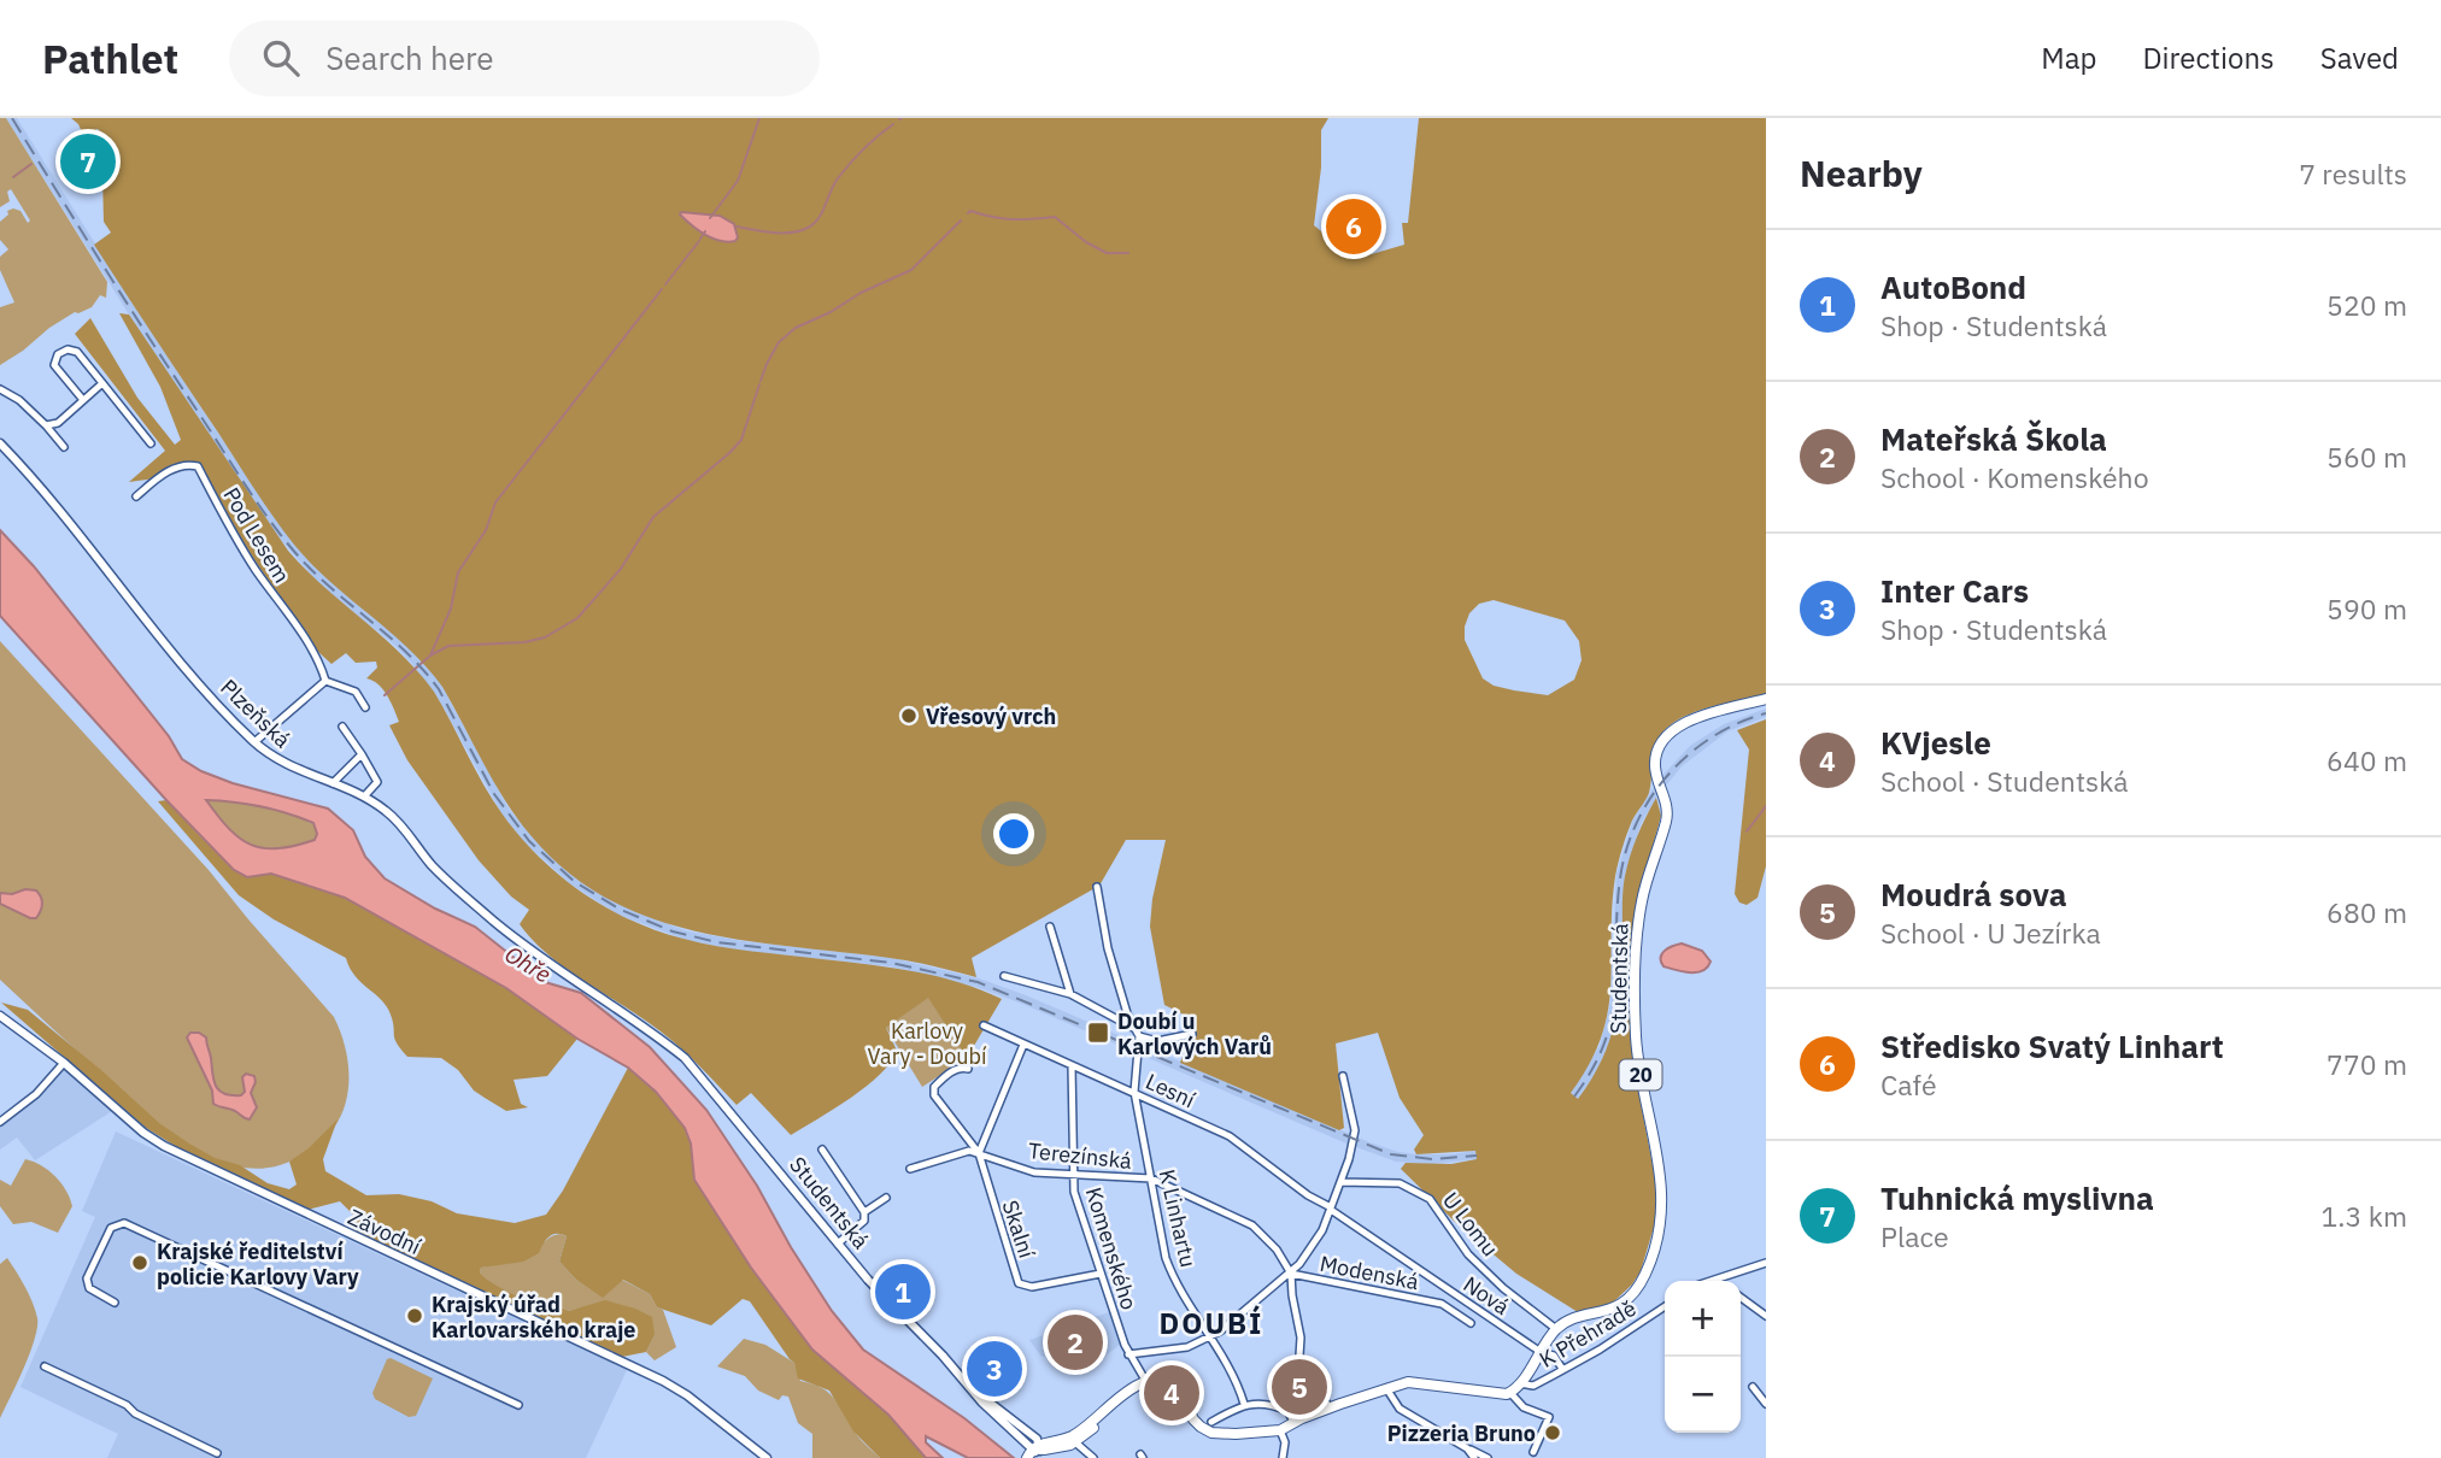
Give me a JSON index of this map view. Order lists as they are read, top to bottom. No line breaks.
{"streets":{"main road":["Studentská","20"],"street":["Pod Lesem","Plzeňská","Lesní","Terezínská","K Linhartu","U Lomu","Skalní","Závodní","Komenského","Modenská","Nová","K Přehradě"]},"crossings":[["Plzeňská","Studentská"],["Studentská","U Lomu"],["Lesní","K Linhartu"],["Lesní","Komenského"],["Lesní","Nová"],["Terezínská","K Linhartu"],["Terezínská","Skalní"],["Terezínská","Komenského"],["K Linhartu","Modenská"],["Skalní","Komenského"],["Komenského","Modenská"],["Nová","K Přehradě"]],"districts":["DOUBÍ"],"water":["Ohře"],"parks":["Karlovy Vary - Doubí"],"places":{"other":["Vřesový vrch","Krajské ředitelství policie Karlovy Vary","Krajský úřad Karlovarského kraje","Pizzeria Bruno"],"transit":["Doubí u Karlových Varů"]},"page":{"header":"Pathlet","search":"Search here","nav":["Map","Directions","Saved"],"heading":["Nearby","7 results"],"pins":["7","6","1","2","3","5","4"],"list":[{"mark":"1","name":"AutoBond","note":"Shop · Studentská","value":"520 m"},{"mark":"2","name":"Mateřská Škola","note":"School · Komenského","value":"560 m"},{"mark":"3","name":"Inter Cars","note":"Shop · Studentská","value":"590 m"},{"mark":"4","name":"KVjesle","note":"School · Studentská","value":"640 m"},{"mark":"5","name":"Moudrá sova","note":"School · U Jezírka","value":"680 m"},{"mark":"6","name":"Středisko Svatý Linhart","note":"Café","value":"770 m"},{"mark":"7","name":"Tuhnická myslivna","note":"Place","value":"1.3 km"}],"map_buttons":["+","−"]}}
